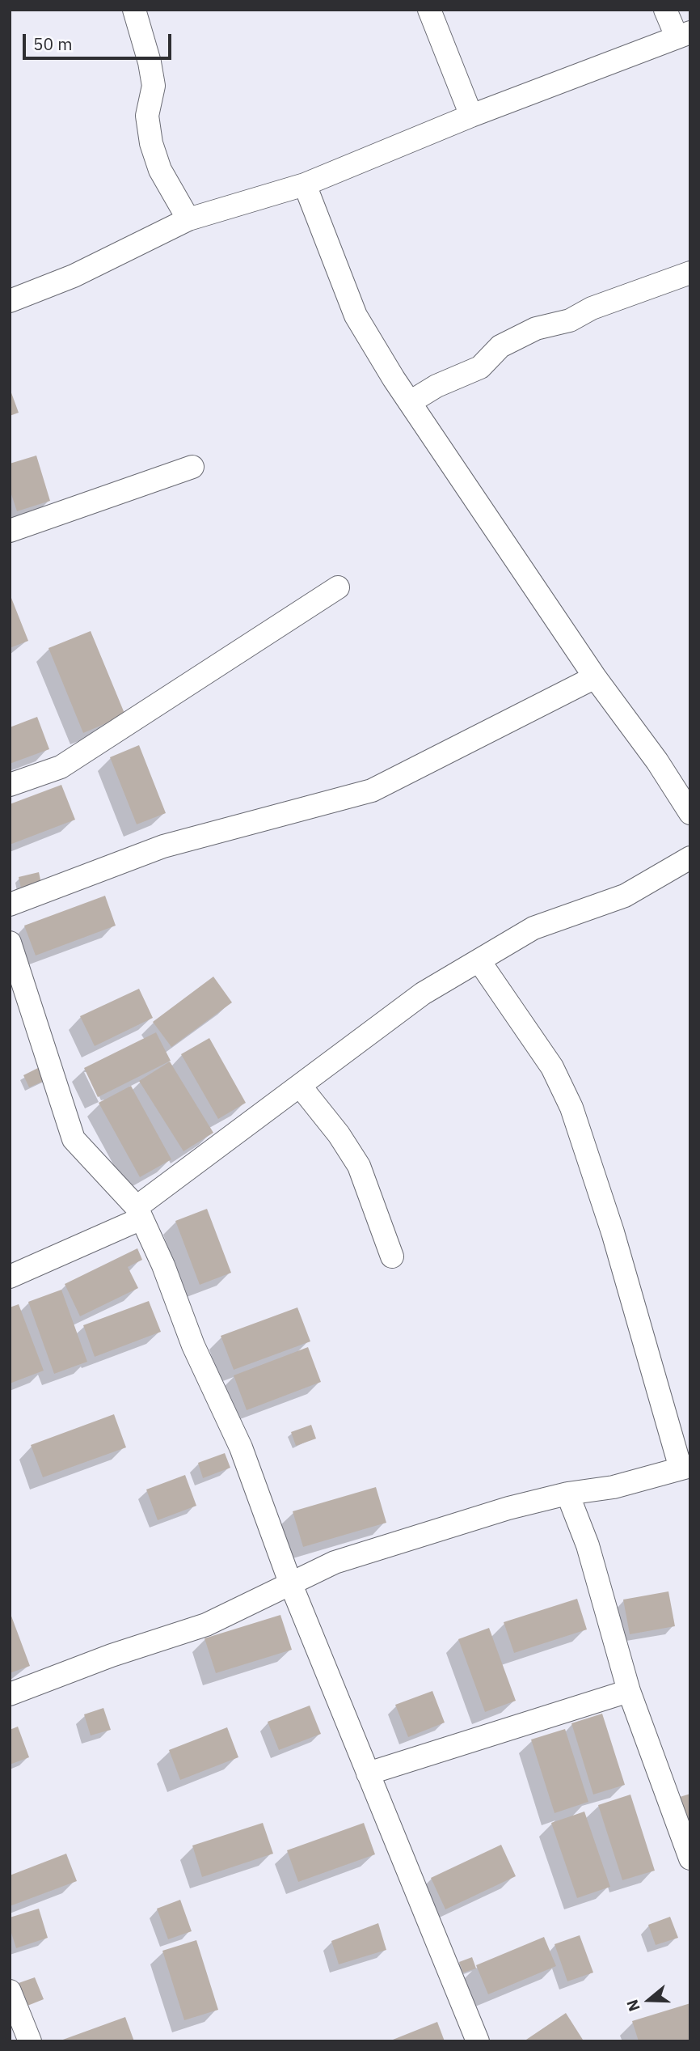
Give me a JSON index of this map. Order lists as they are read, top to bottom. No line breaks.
{"scale_bar":"50 m","north":"left"}
